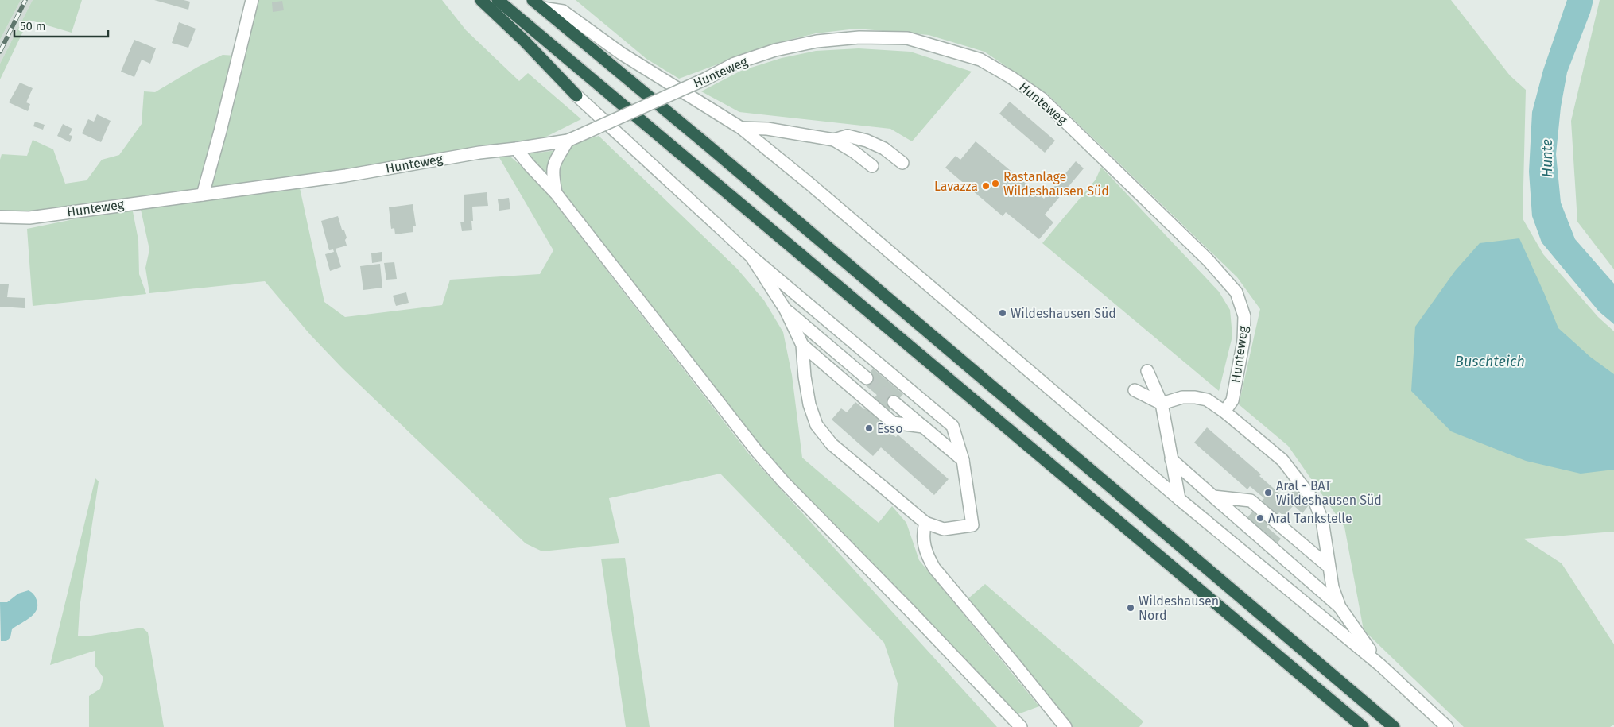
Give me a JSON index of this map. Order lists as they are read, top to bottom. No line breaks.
{"streets":{"street":["Hunteweg"]},"water":["Hunte","Buschteich"],"places":["Rastanlage Wildeshausen Süd","Lavazza","Wildeshausen Süd","Esso","Aral - BAT Wildeshausen Süd","Aral Tankstelle","Wildeshausen Nord"],"scale_bar":"50 m"}
